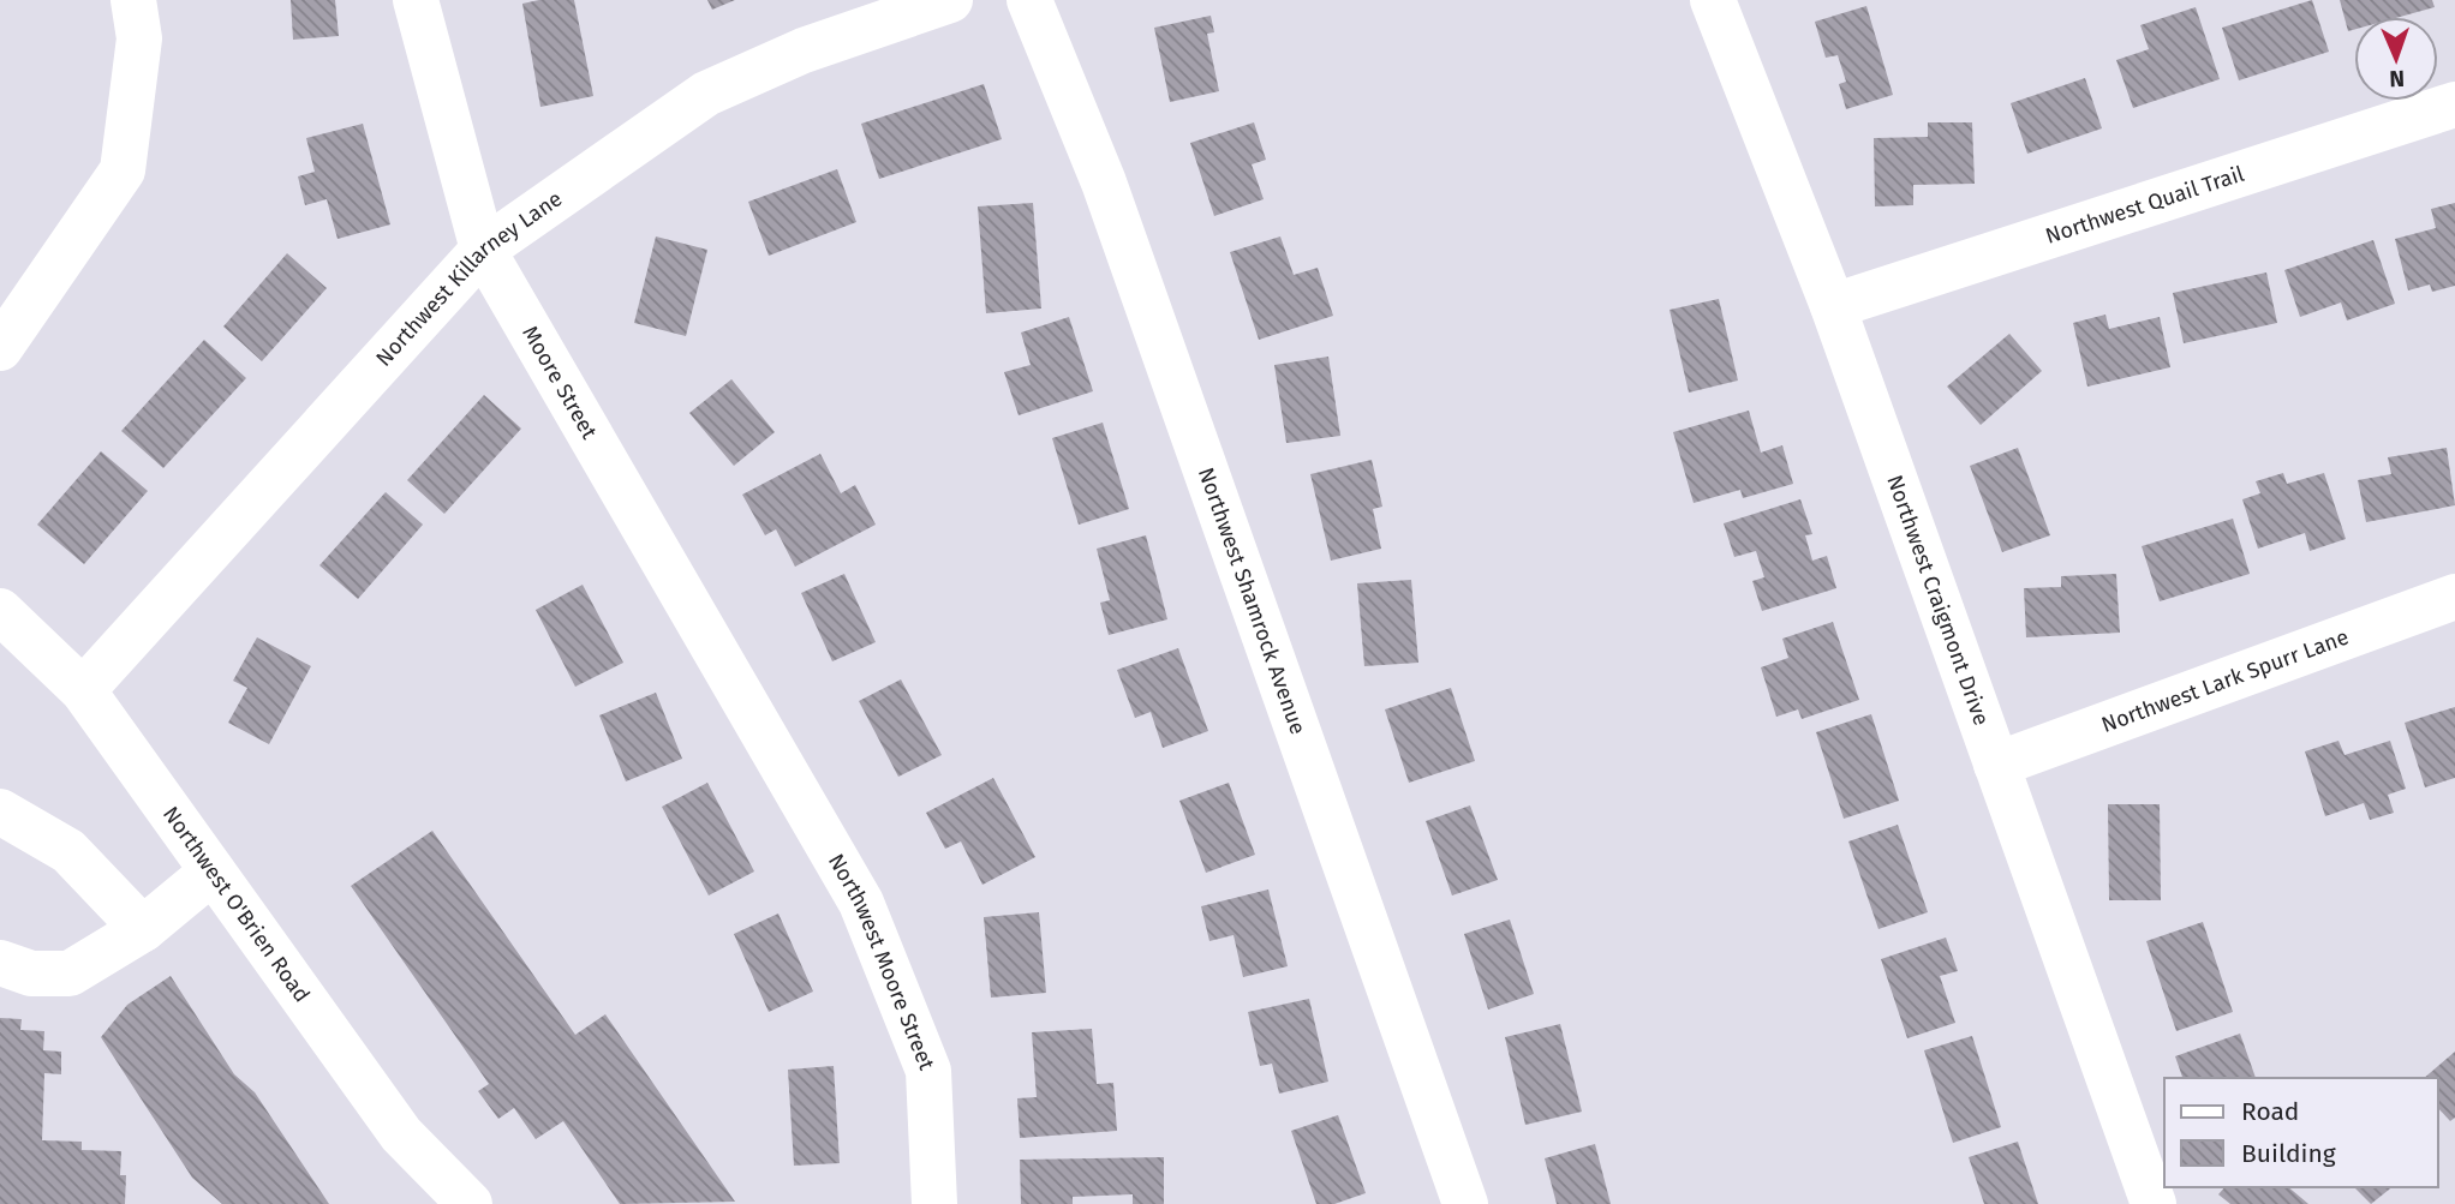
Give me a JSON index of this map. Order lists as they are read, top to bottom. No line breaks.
{"streets":{"street":["Northwest Quail Trail","Northwest Killarney Lane","Moore Street","Northwest Shamrock Avenue","Northwest Craigmont Drive","Northwest Lark Spurr Lane","Northwest O'Brien Road","Northwest Moore Street"]},"crossings":[["Northwest Quail Trail","Northwest Craigmont Drive"],["Northwest Killarney Lane","Moore Street"],["Northwest Killarney Lane","Northwest O'Brien Road"],["Moore Street","Northwest Moore Street"],["Northwest Craigmont Drive","Northwest Lark Spurr Lane"]],"legend":["Road","Building"],"north":"bottom"}
